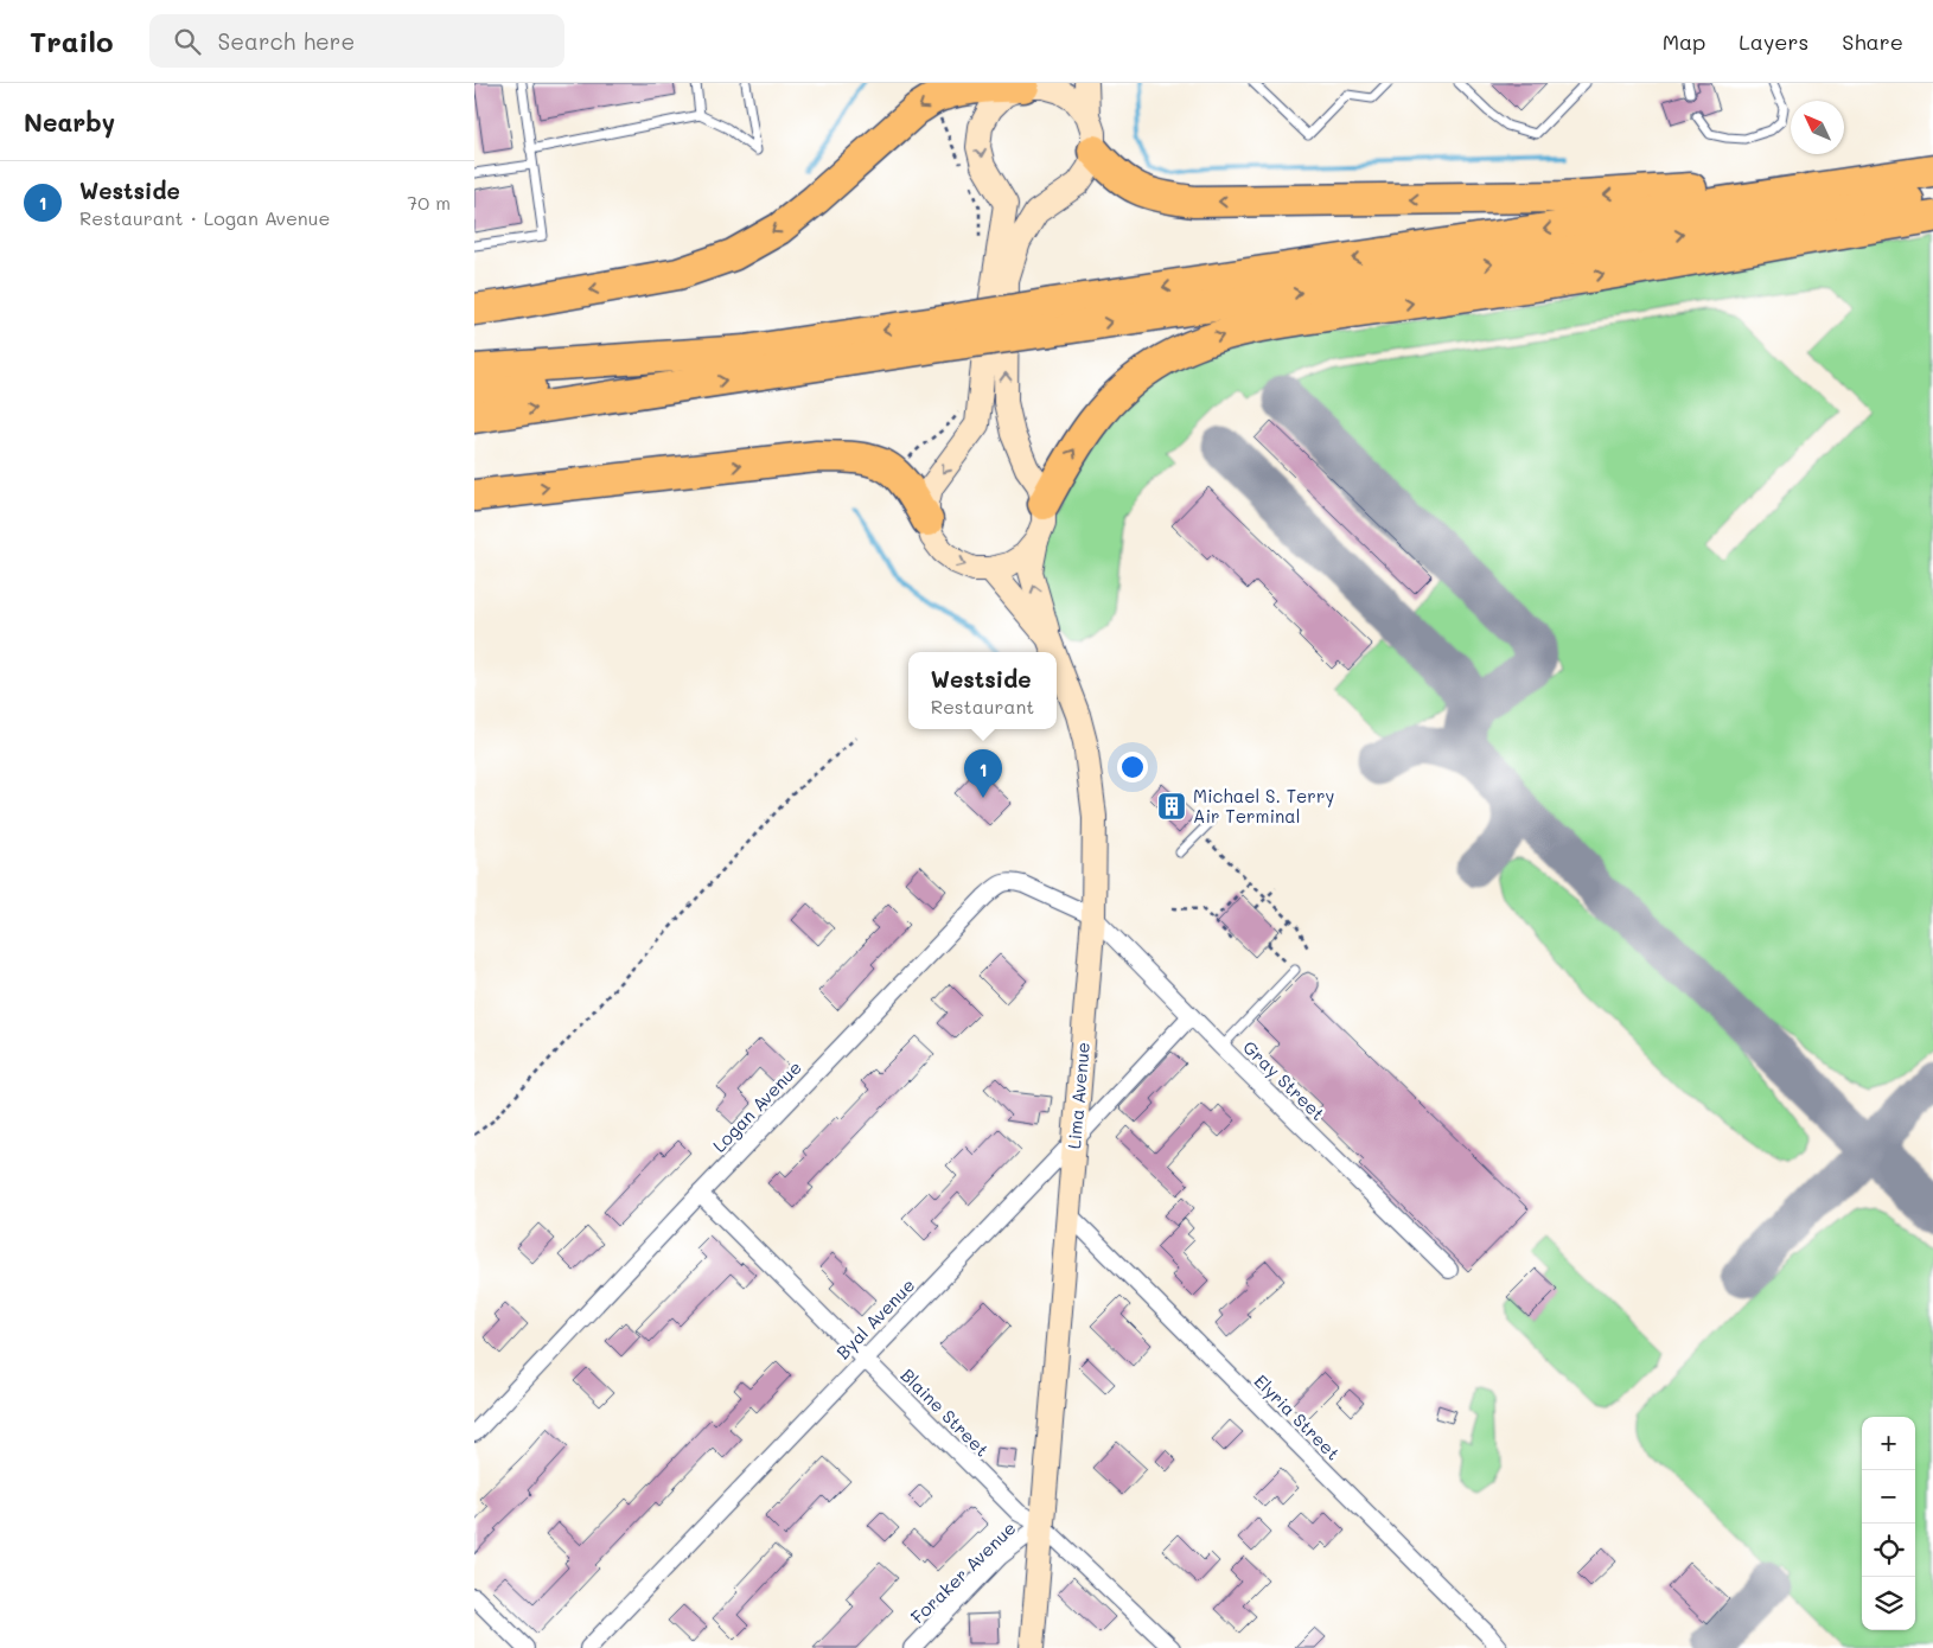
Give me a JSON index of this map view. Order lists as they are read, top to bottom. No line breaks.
{"streets":{"street":["Gray Street","Lima Avenue","Logan Avenue","Byal Avenue","Blaine Street","Elyria Street","Foraker Avenue"]},"crossings":[["Gray Street","Lima Avenue"],["Gray Street","Logan Avenue"],["Gray Street","Byal Avenue"],["Lima Avenue","Logan Avenue"],["Lima Avenue","Byal Avenue"],["Lima Avenue","Blaine Street"],["Lima Avenue","Elyria Street"],["Lima Avenue","Foraker Avenue"],["Logan Avenue","Blaine Street"],["Byal Avenue","Blaine Street"],["Blaine Street","Foraker Avenue"]],"places":{"building":["Michael S. Terry Air Terminal"]},"north":"top left","page":{"header":"Trailo","search":"Search here","nav":["Map","Layers","Share"],"heading":"Nearby","list":[{"mark":"1","name":"Westside","note":"Restaurant · Logan Avenue","value":"70 m"}],"popup":["Westside","Restaurant"],"pins":"1","map_buttons":["+","−"]}}
